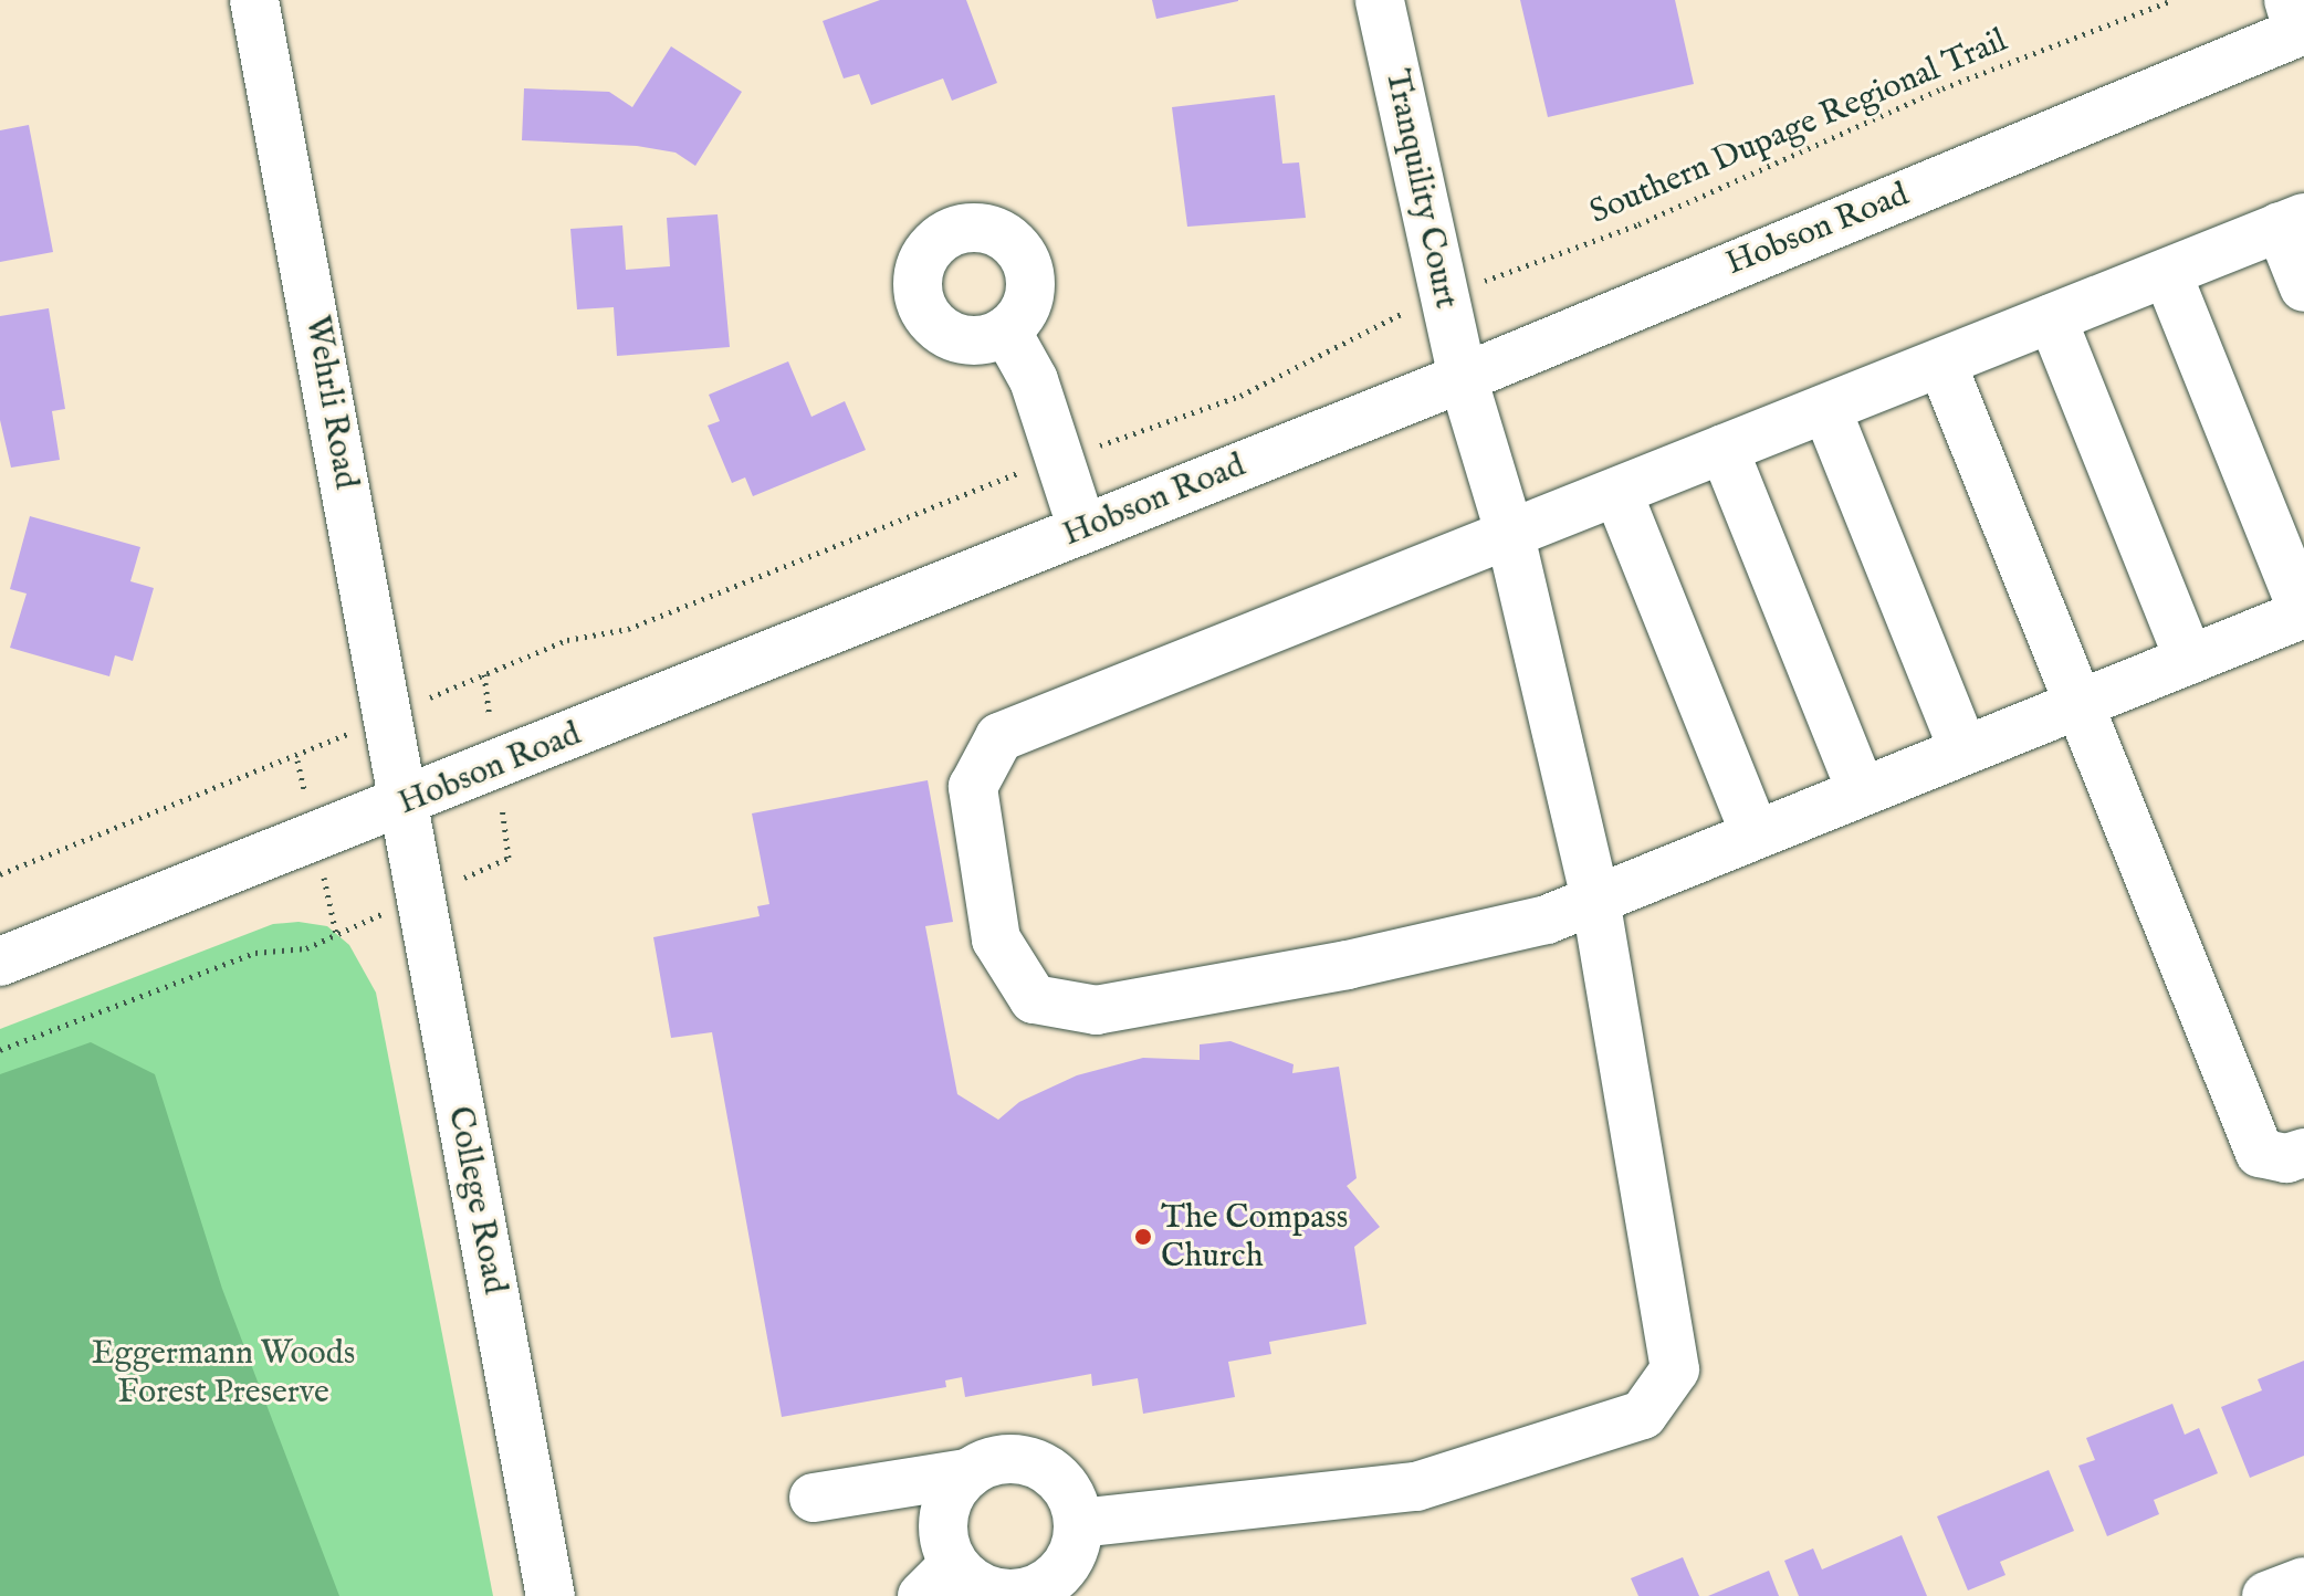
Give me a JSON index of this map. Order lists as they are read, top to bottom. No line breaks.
{"streets":{"main road":["Tranquility Court","Hobson Road","Wehrli Road","College Road"],"path":["Southern Dupage Regional Trail"]},"crossings":[["Tranquility Court","Hobson Road"],["Hobson Road","Wehrli Road"],["Hobson Road","College Road"],["Wehrli Road","College Road"]],"parks":["Eggermann Woods Forest Preserve"],"places":["The Compass Church"]}
